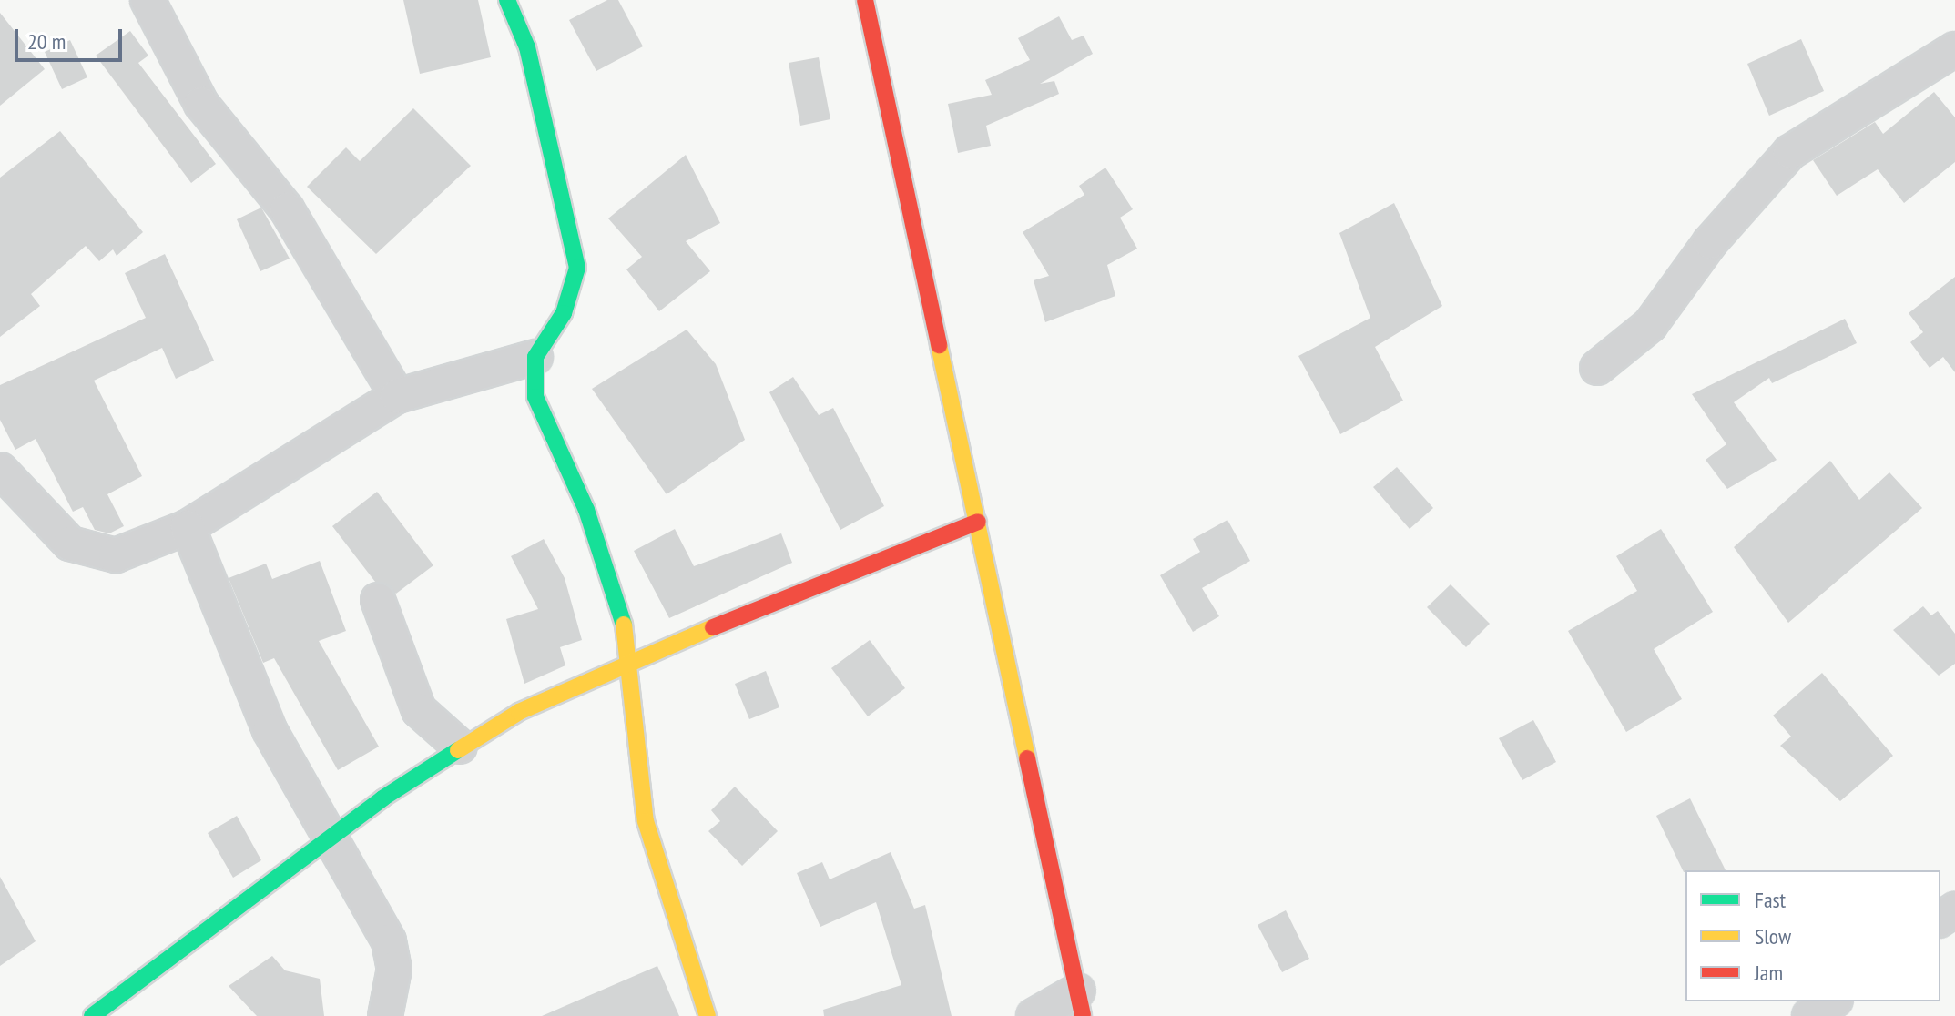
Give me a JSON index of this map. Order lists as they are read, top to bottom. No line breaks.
{"legend":["Fast","Slow","Jam"],"scale_bar":"20 m"}
